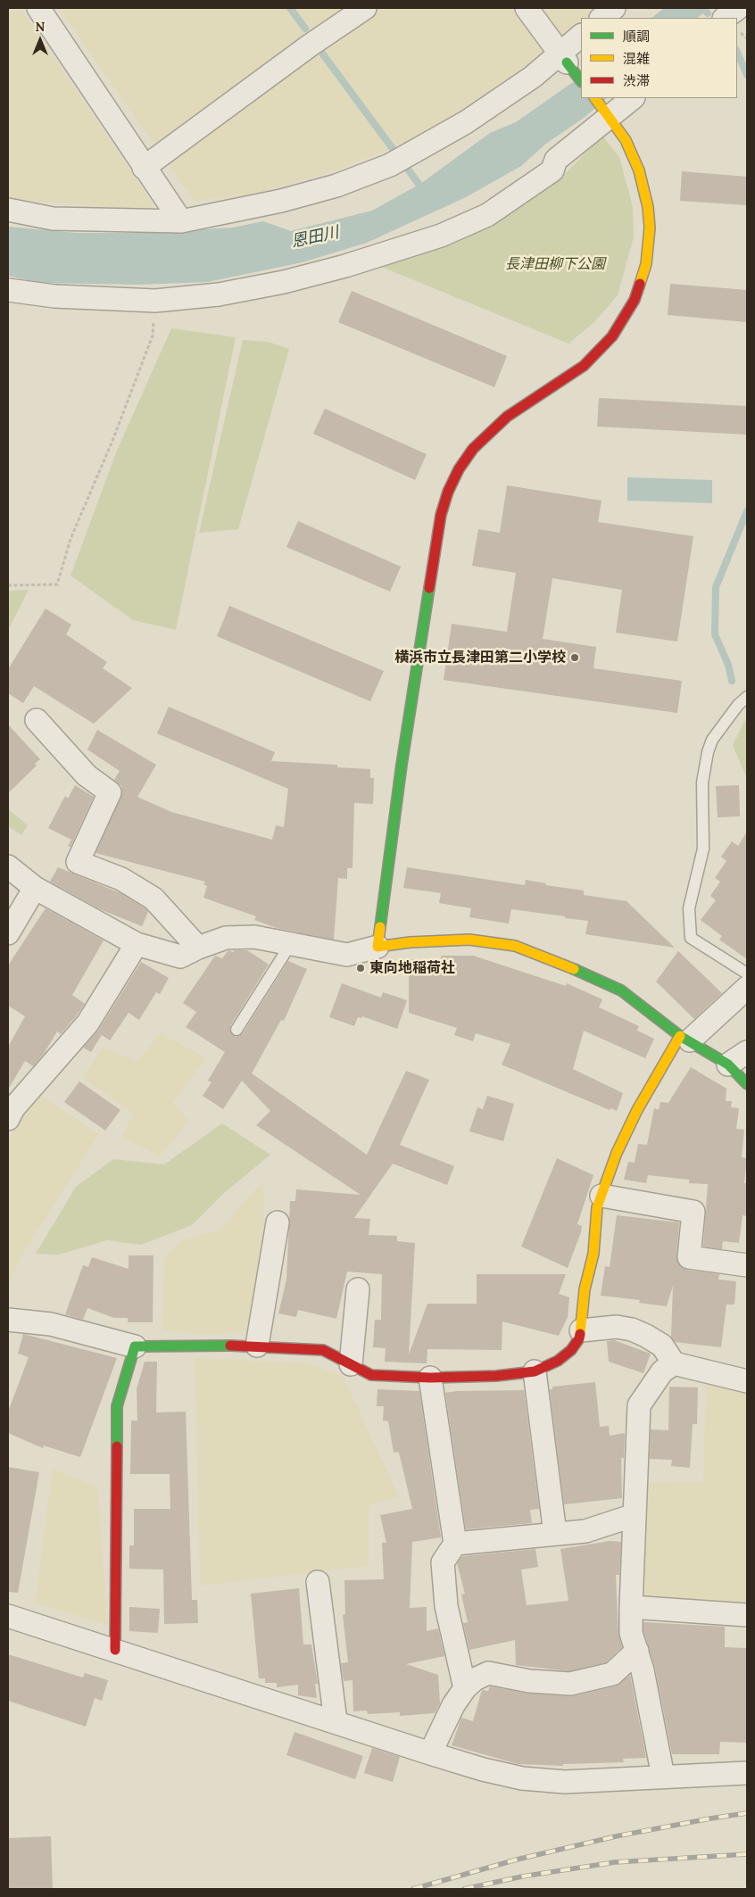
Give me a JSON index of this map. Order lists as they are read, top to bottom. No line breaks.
{"water":["恩田川"],"parks":["長津田柳下公園"],"places":["横浜市立長津田第二小学校","東向地稲荷社"],"legend":["順調","混雑","渋滞"],"north":"top"}
